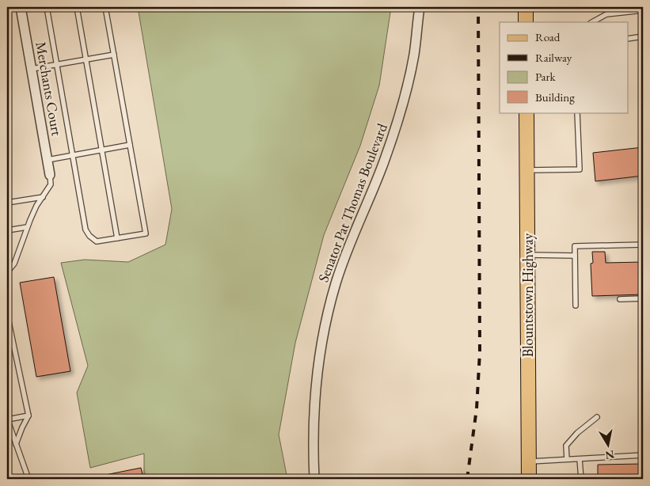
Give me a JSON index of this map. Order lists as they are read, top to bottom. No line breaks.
{"streets":{"main road":["Blountstown Highway"],"street":["Merchants Court","Senator Pat Thomas Boulevard"]},"legend":["Road","Railway","Park","Building"],"north":"bottom"}
